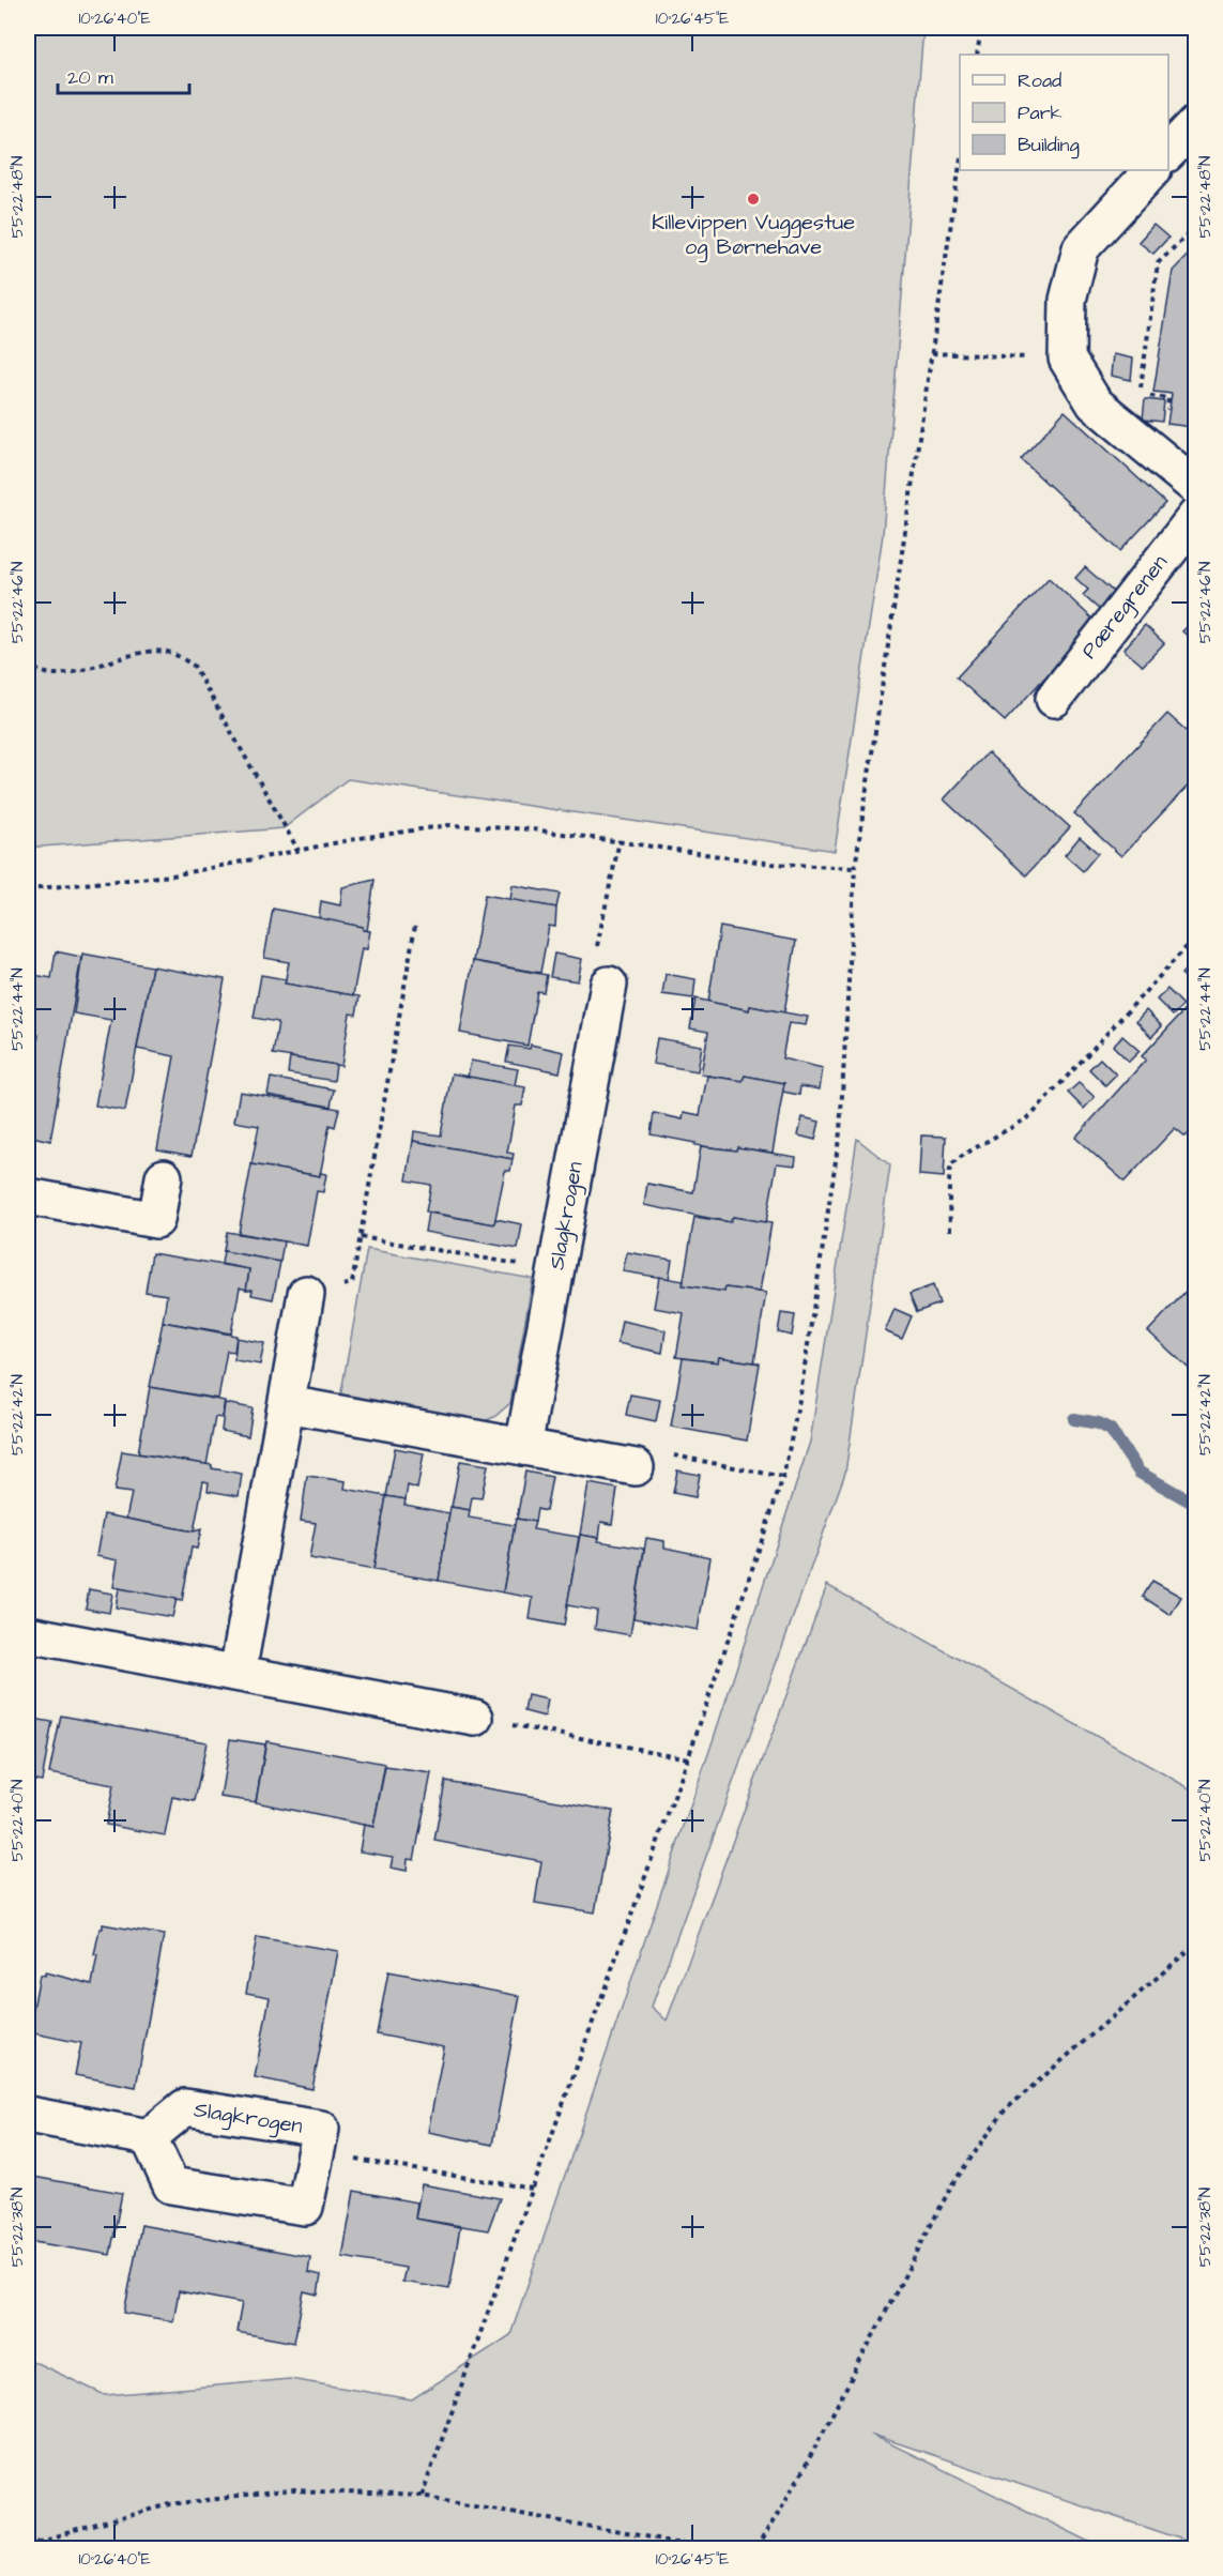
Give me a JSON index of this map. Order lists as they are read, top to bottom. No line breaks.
{"streets":{"street":["Pæregrenen","Slagkrogen"]},"places":["Killevippen Vuggestue og Børnehave"],"legend":["Road","Park","Building"],"scale_bar":"20 m","coordinates":["10°26'40\"E","10°26'45\"E","55°22'48\"N","55°22'46\"N","55°22'44\"N","55°22'42\"N","55°22'40\"N","55°22'38\"N"]}
